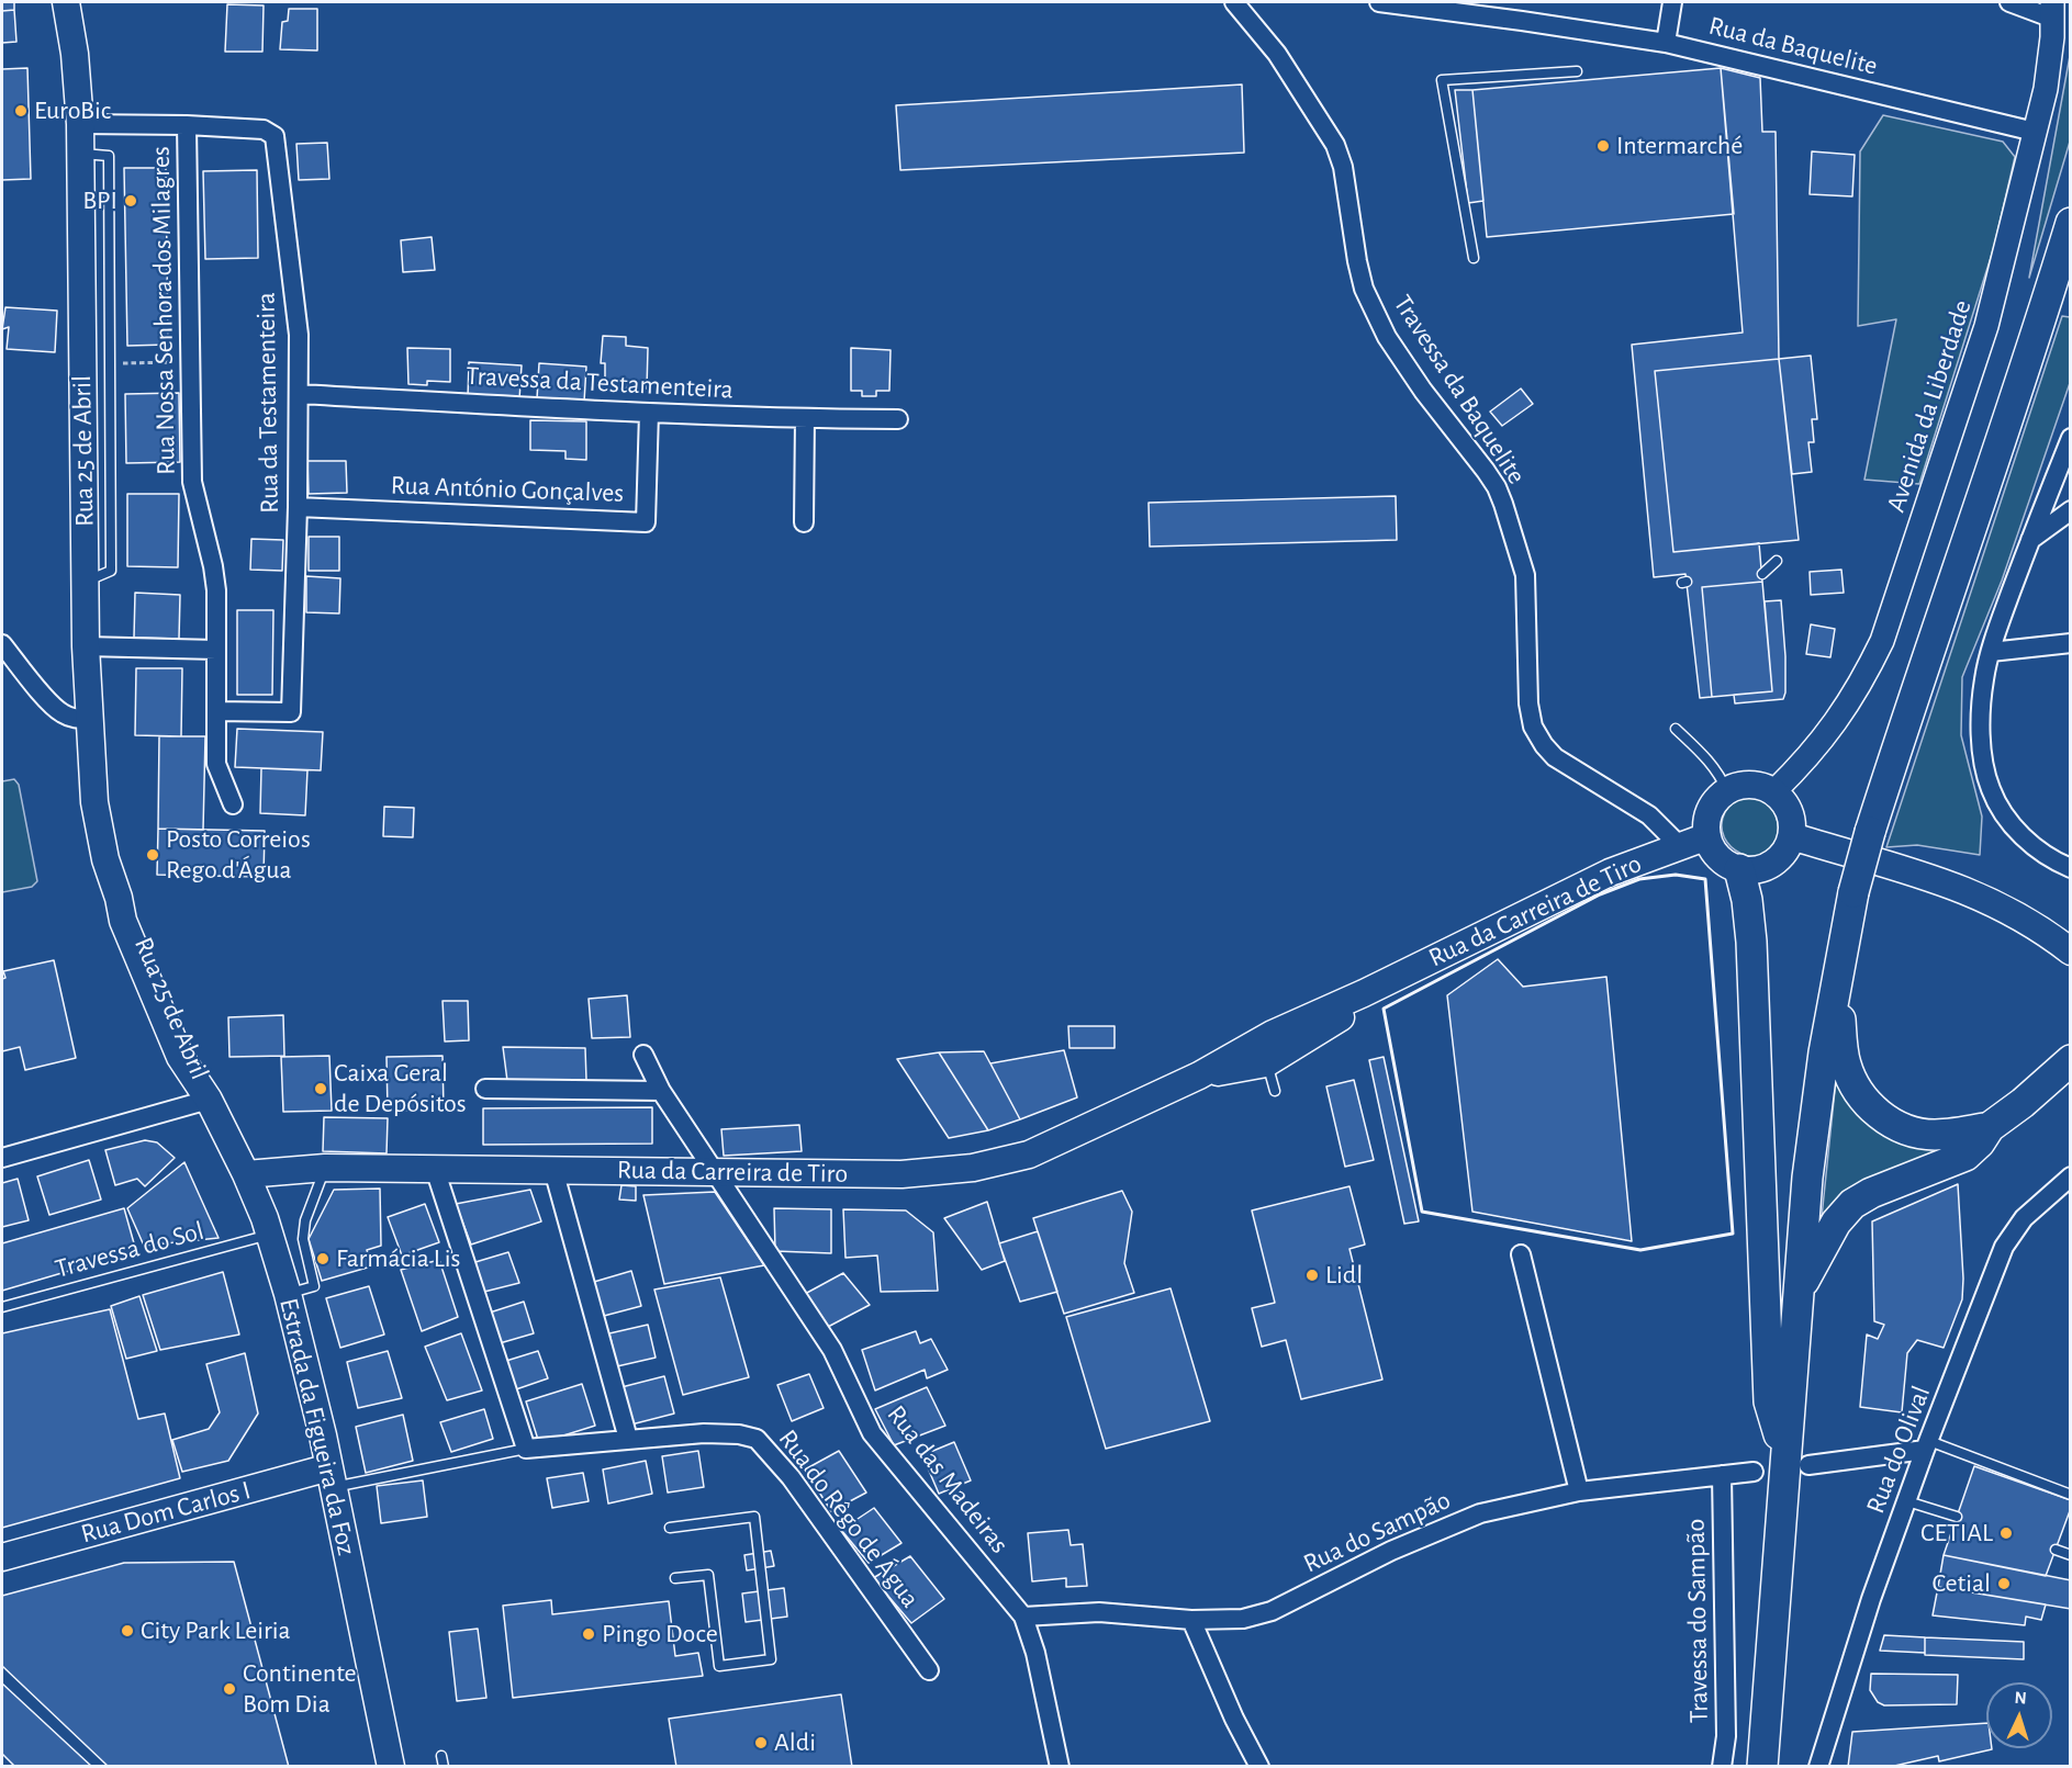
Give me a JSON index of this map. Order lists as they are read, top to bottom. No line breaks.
{"streets":{"main road":["Rua 25 de Abril","Rua da Carreira de Tiro","Estrada da Figueira da Foz","Rua Dom Carlos I"],"street":["Rua da Baquelite","Rua Nossa Senhora dos Milagres","Travessa da Testamenteira","Travessa da Baquelite","Rua da Testamenteira","Avenida da Liberdade","Rua António Gonçalves","Rua do Olival","Rua das Madeiras","Rua do Rêgo de Água","Rua do Sampão","Travessa do Sampão"],"lane":["Travessa do Sol"]},"crossings":[["Rua da Baquelite","Avenida da Liberdade"],["Rua Nossa Senhora dos Milagres","Rua da Testamenteira"],["Travessa da Testamenteira","Rua da Testamenteira"],["Travessa da Testamenteira","Rua António Gonçalves"],["Travessa da Baquelite","Rua da Carreira de Tiro"],["Rua da Testamenteira","Rua 25 de Abril"],["Rua da Testamenteira","Rua António Gonçalves"],["Avenida da Liberdade","Rua da Carreira de Tiro"],["Rua 25 de Abril","Estrada da Figueira da Foz"],["Rua da Carreira de Tiro","Estrada da Figueira da Foz"],["Rua da Carreira de Tiro","Rua das Madeiras"],["Travessa do Sol","Estrada da Figueira da Foz"],["Estrada da Figueira da Foz","Rua Dom Carlos I"],["Rua das Madeiras","Rua do Sampão"],["Rua do Sampão","Travessa do Sampão"]],"places":["EuroBic","Intermarché","BPI","Posto Correios Rego d'Água","Caixa Geral de Depósitos","Farmácia Lis","Lidl","CETIAL","Cetial","City Park Leiria","Pingo Doce","Continente Bom Dia","Aldi"],"north":"top"}
